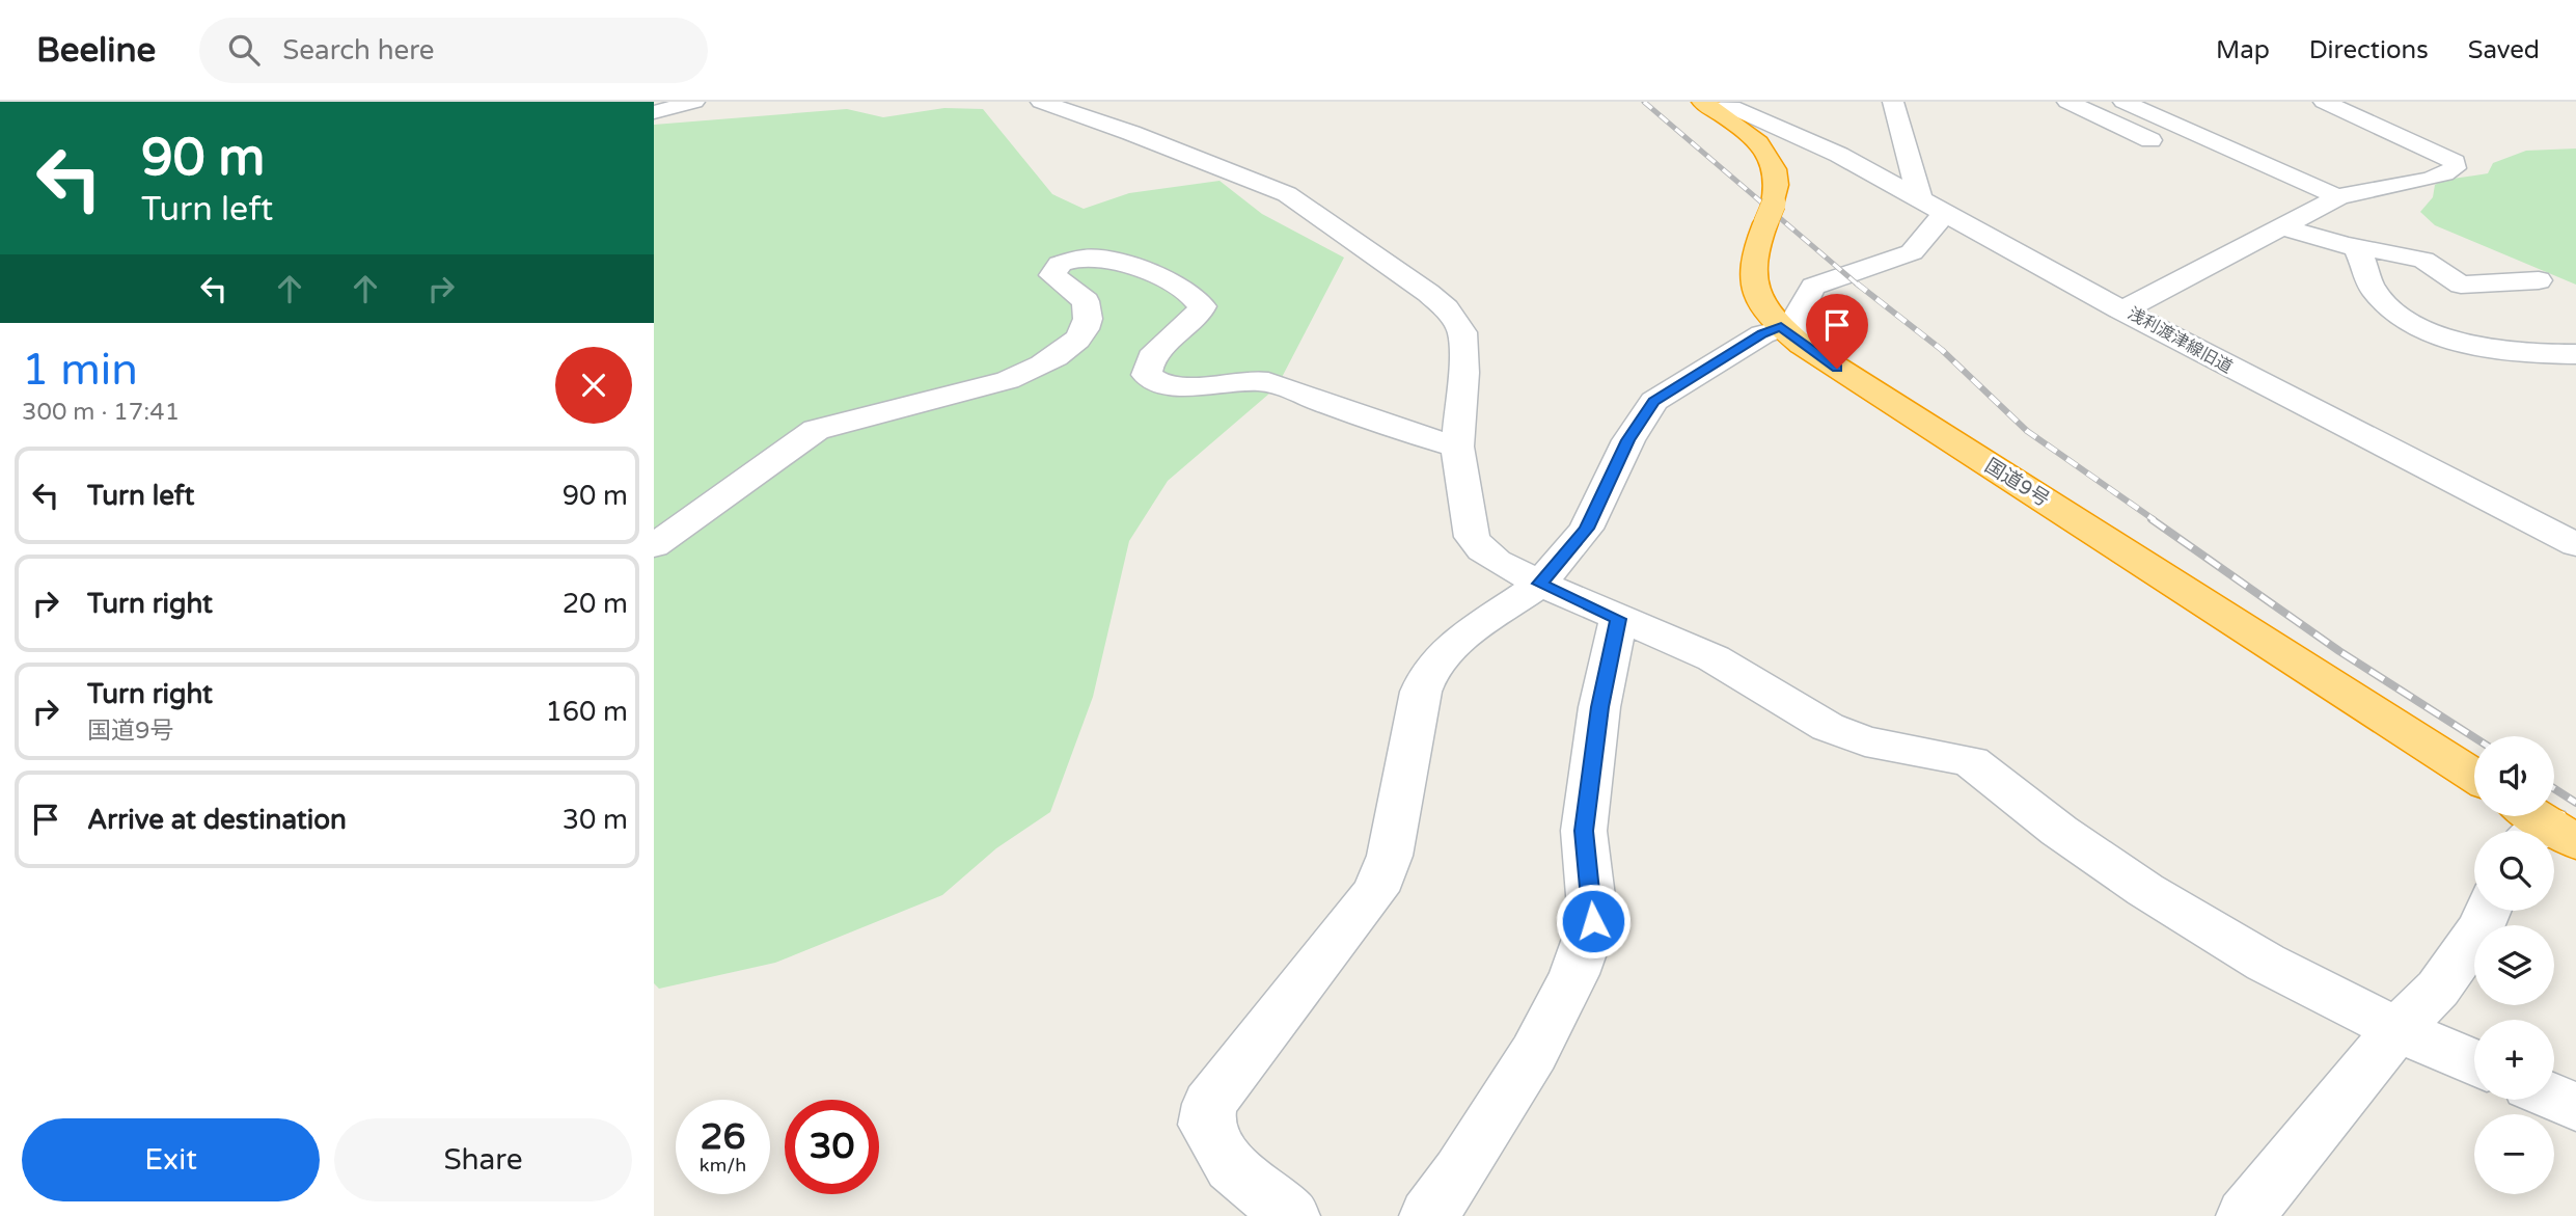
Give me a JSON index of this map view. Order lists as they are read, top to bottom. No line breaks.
{"streets":{"highway":["国道9号"],"street":["浅利渡津線旧道"]},"page":{"header":"Beeline","search":"Search here","nav":["Map","Directions","Saved"],"turn":["90 m","Turn left"],"heading":["1 min","300 m · 17:41"],"list":[{"name":"Turn left","value":"90 m"},{"name":"Turn right","value":"20 m"},{"name":"Turn right","note":"国道9号","value":"160 m"},{"name":"Arrive at destination","value":"30 m"}],"map_buttons":["+","−"],"speed":"26 km/h","limit":"30","buttons":["Exit","Share"]}}
